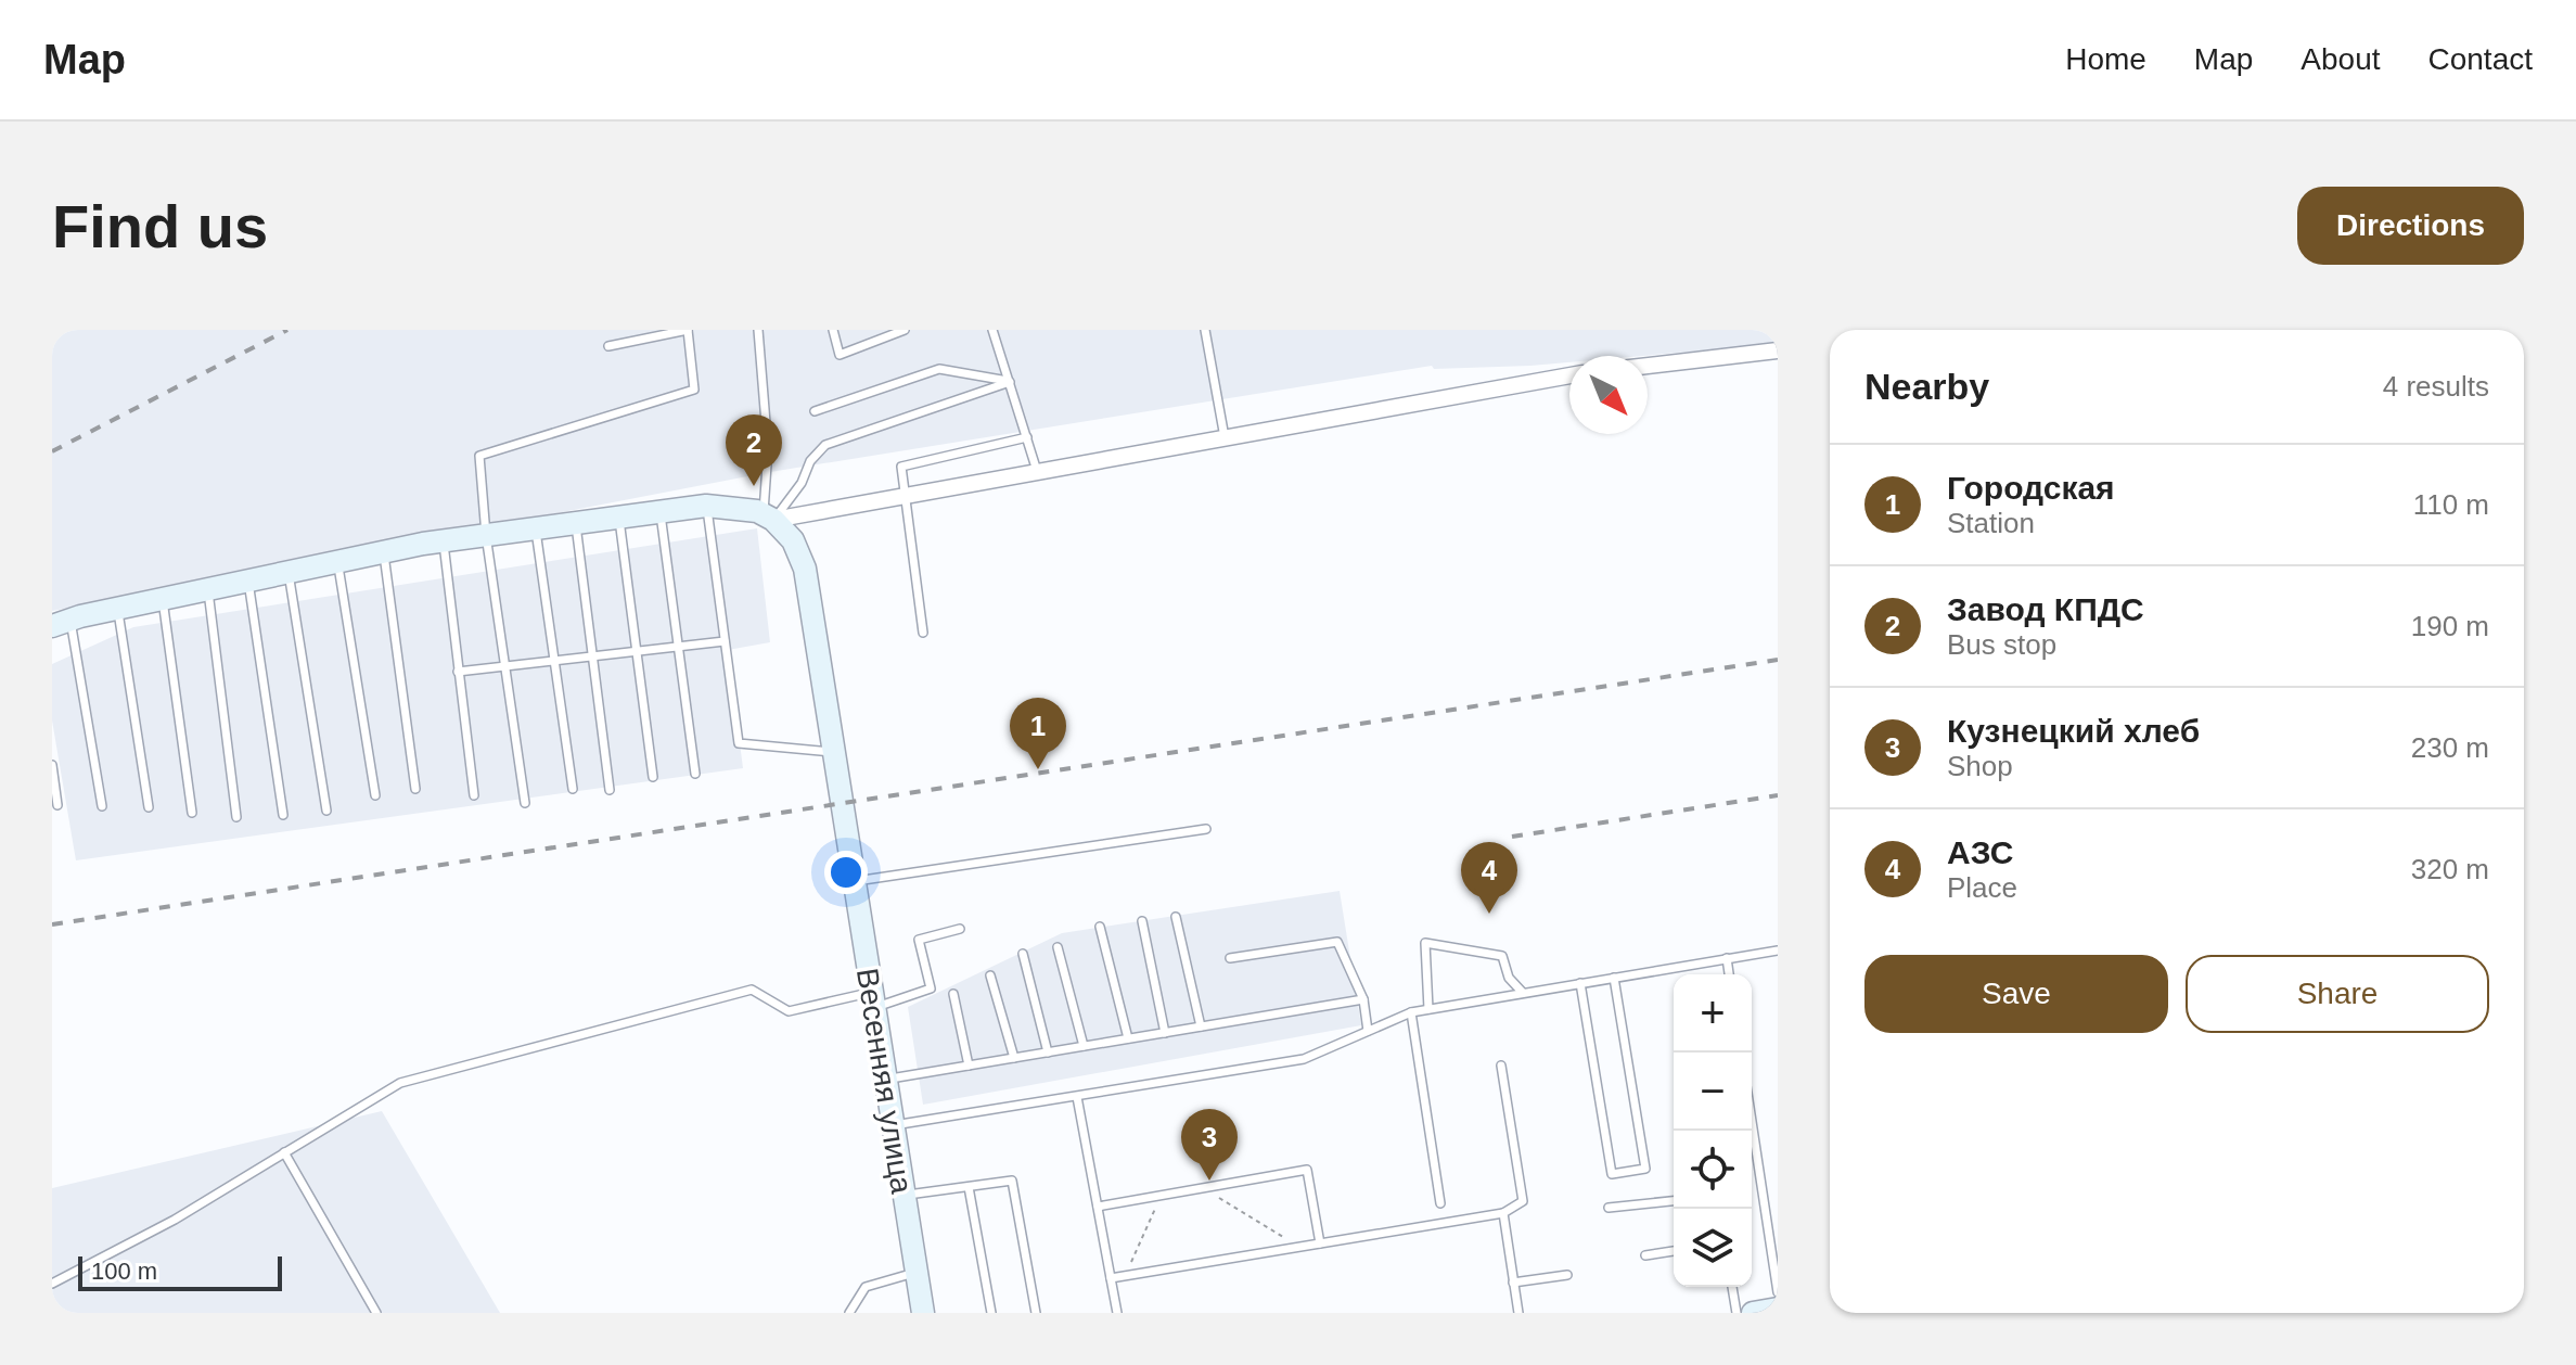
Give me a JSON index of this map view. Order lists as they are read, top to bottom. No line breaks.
{"streets":{"street":["Весенняя улица"]},"scale_bar":"100 m","north":"bottom right","page":{"header":"Map","nav":["Home","Map","About","Contact"],"buttons":["Directions",["Save","Share"]],"title":"Find us","heading":["Nearby","4 results"],"pins":["2","1","4","3"],"list":[{"mark":"1","name":"Городская","note":"Station","value":"110 m"},{"mark":"2","name":"Завод КПДС","note":"Bus stop","value":"190 m"},{"mark":"3","name":"Кузнецкий хлеб","note":"Shop","value":"230 m"},{"mark":"4","name":"АЗС","note":"Place","value":"320 m"}],"map_buttons":["+","−"],"scale":"100 m"}}
